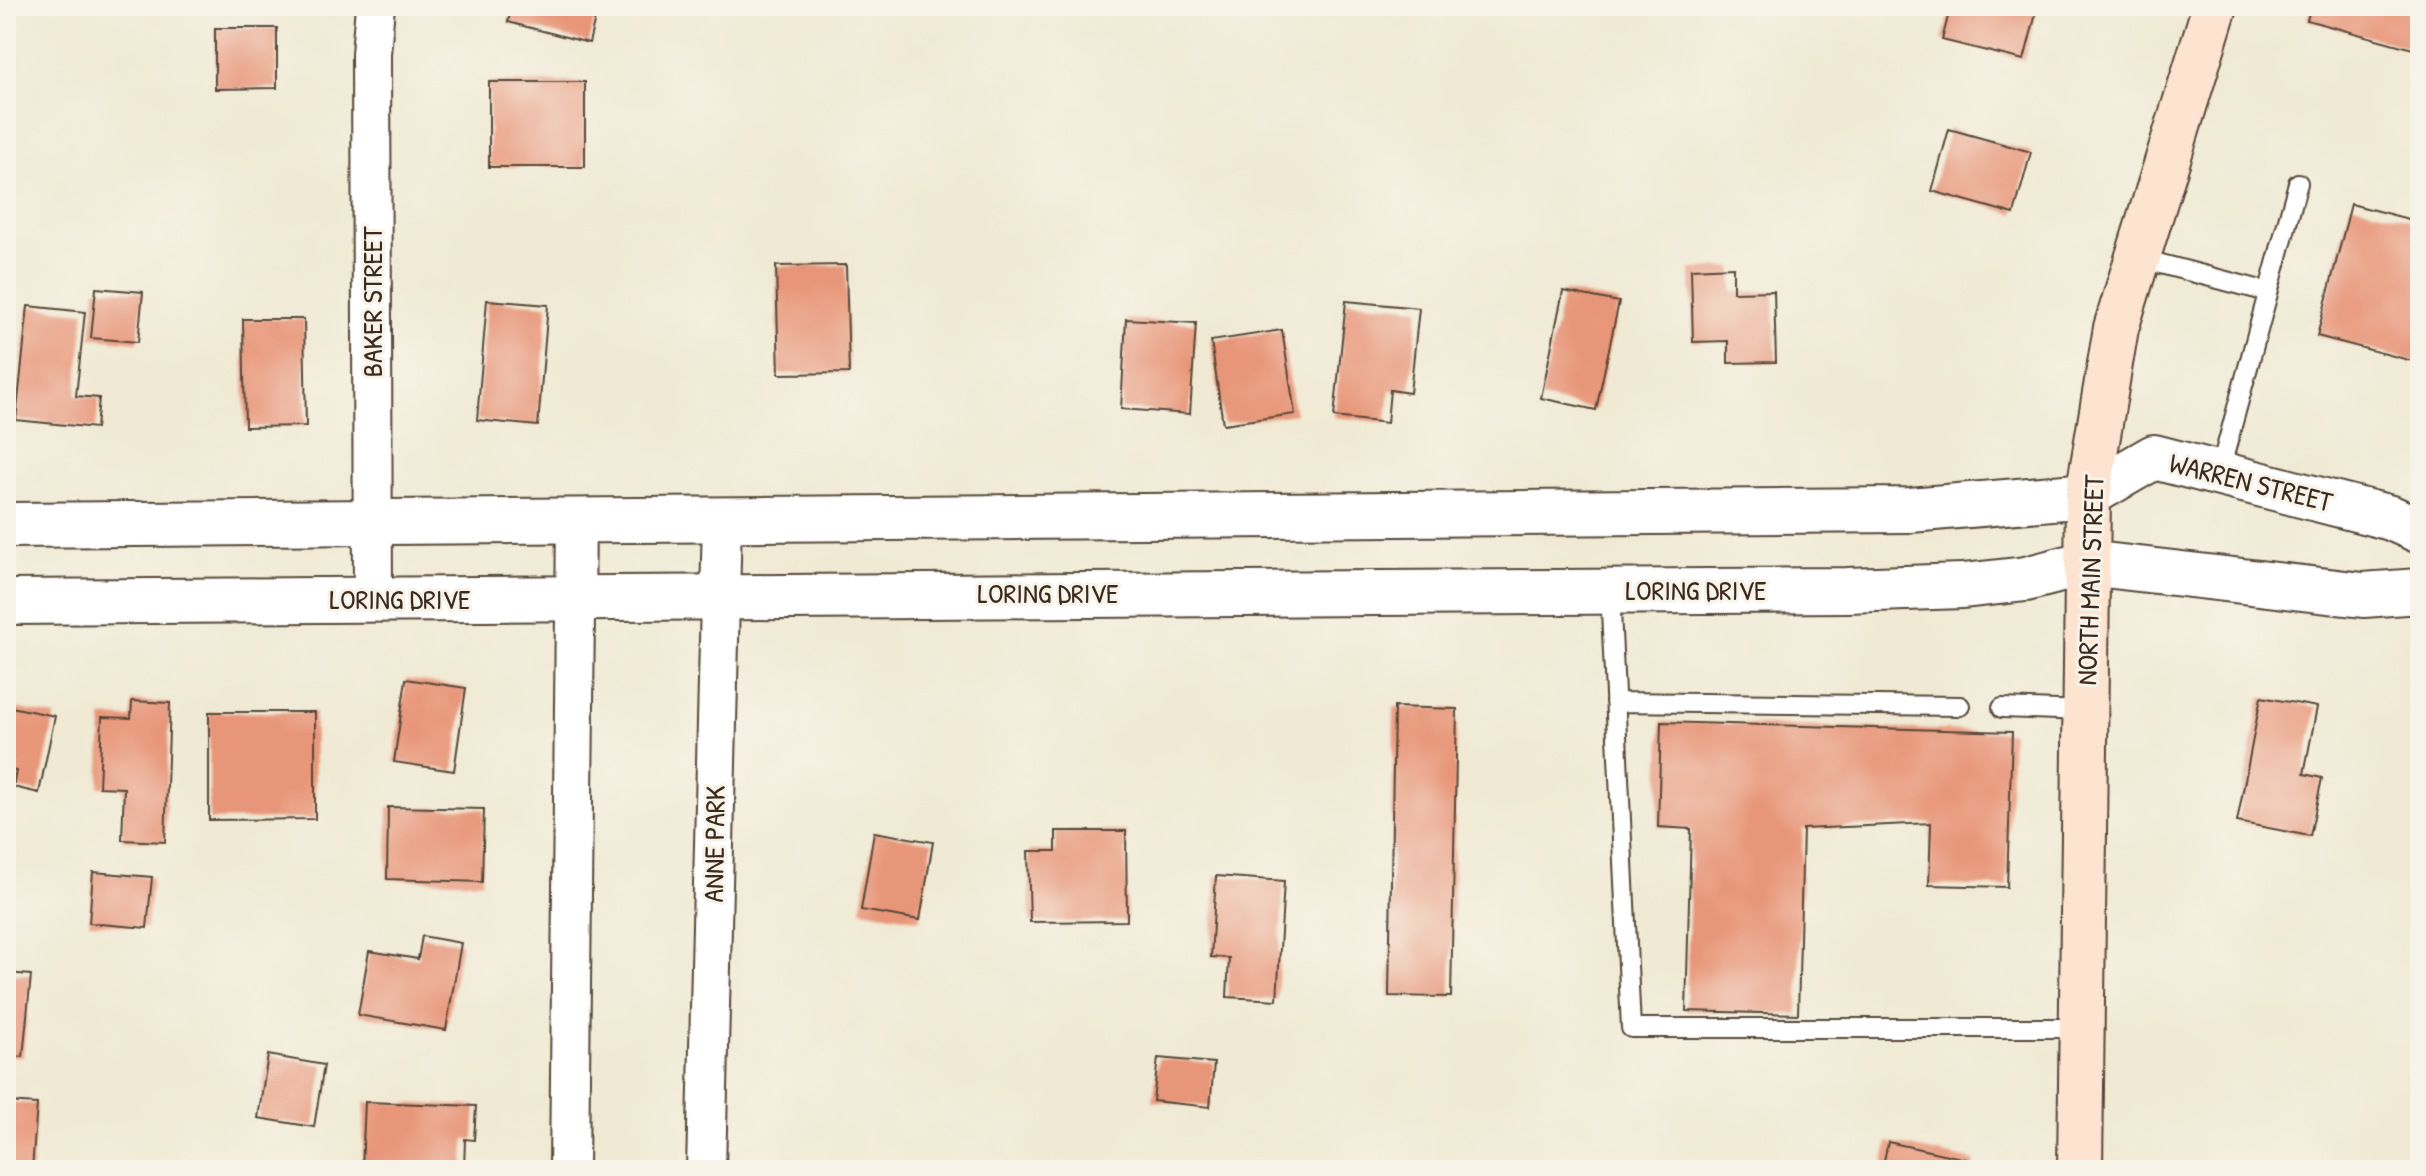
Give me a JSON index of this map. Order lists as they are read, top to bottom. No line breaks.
{"streets":{"main road":["NORTH MAIN STREET"],"street":["BAKER STREET","WARREN STREET","LORING DRIVE","ANNE PARK"]},"crossings":[["BAKER STREET","LORING DRIVE"],["WARREN STREET","NORTH MAIN STREET"],["NORTH MAIN STREET","LORING DRIVE"],["LORING DRIVE","ANNE PARK"]]}
